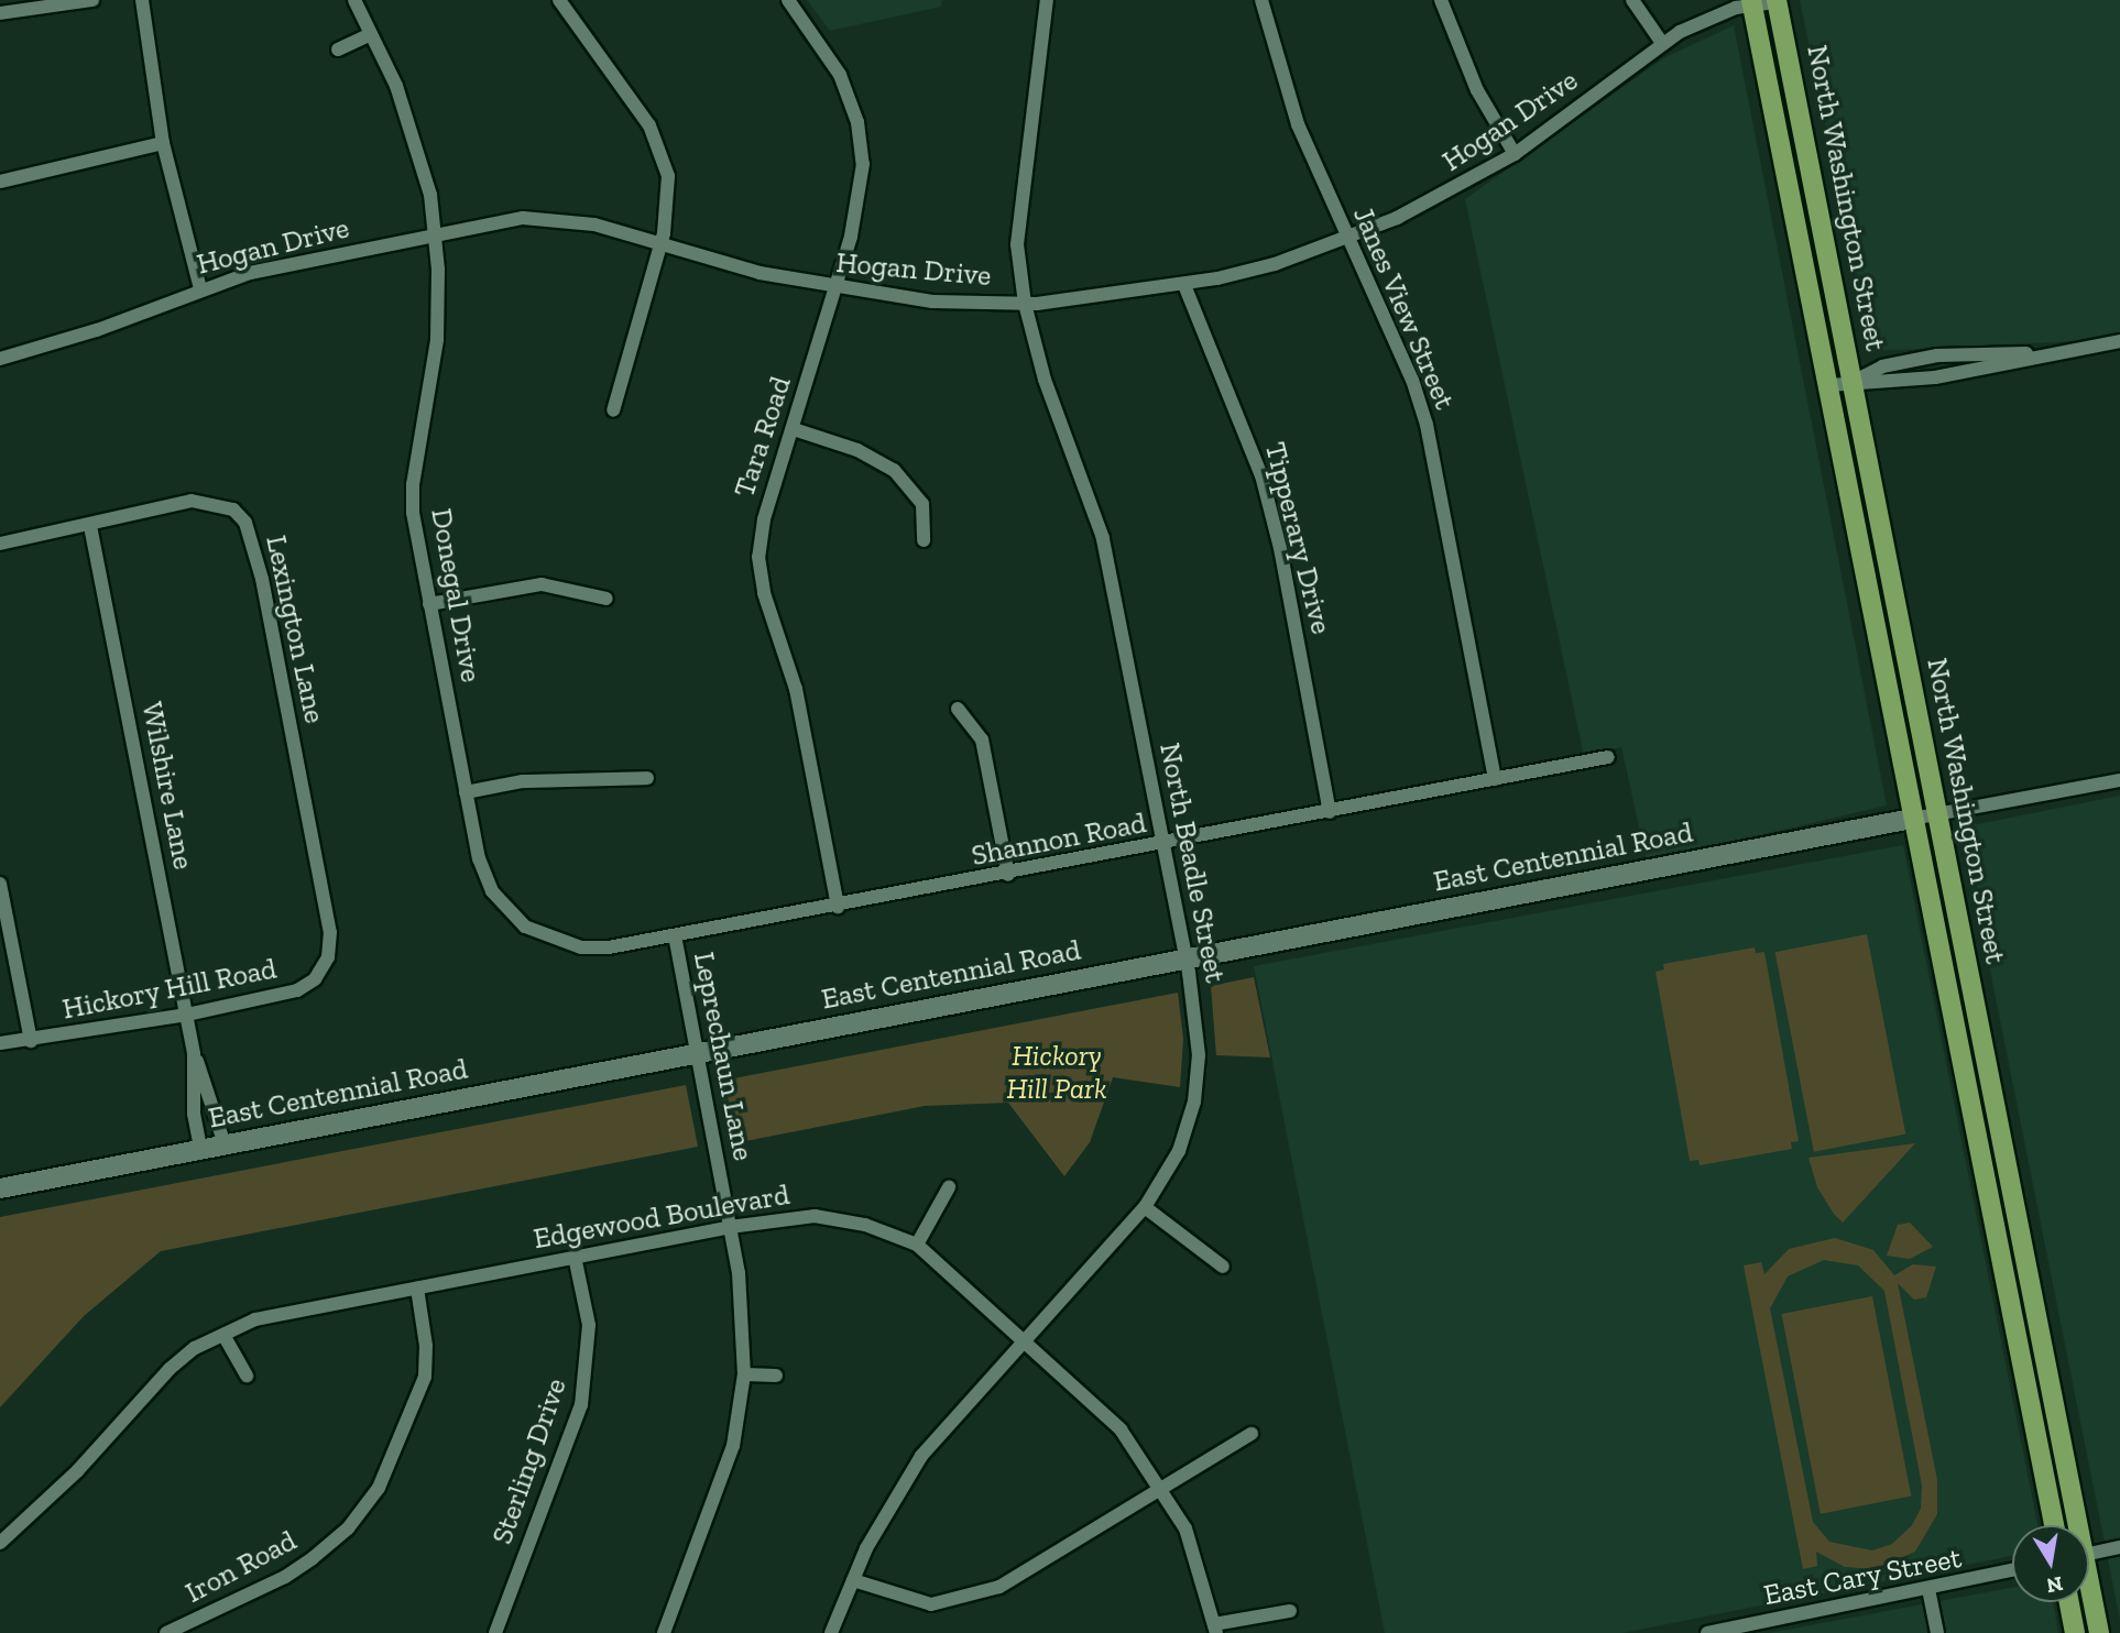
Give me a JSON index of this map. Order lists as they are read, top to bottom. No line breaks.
{"streets":{"main road":["North Washington Street"],"street":["Hogan Drive","Janes View Street","Tara Road","Tipperary Drive","Donegal Drive","Lexington Lane","Wilshire Lane","Shannon Road","East Centennial Road","North Beadle Street","Hickory Hill Road","Leprechaun Lane","Edgewood Boulevard","Sterling Drive","Iron Road","East Cary Street"]},"crossings":[["Hogan Drive","North Washington Street"],["Hogan Drive","Janes View Street"],["Hogan Drive","Tara Road"],["Hogan Drive","Tipperary Drive"],["Hogan Drive","Donegal Drive"],["Hogan Drive","North Beadle Street"],["North Washington Street","East Centennial Road"],["Janes View Street","Shannon Road"],["Tara Road","Shannon Road"],["Tipperary Drive","Shannon Road"],["Donegal Drive","Shannon Road"],["Lexington Lane","Wilshire Lane"],["Lexington Lane","Hickory Hill Road"],["Wilshire Lane","East Centennial Road"],["Wilshire Lane","Hickory Hill Road"],["Shannon Road","North Beadle Street"],["Shannon Road","Leprechaun Lane"],["East Centennial Road","North Beadle Street"],["East Centennial Road","Leprechaun Lane"],["North Beadle Street","Edgewood Boulevard"],["Leprechaun Lane","Edgewood Boulevard"],["Edgewood Boulevard","Sterling Drive"],["Edgewood Boulevard","Iron Road"]],"parks":["Hickory Hill Park"],"north":"bottom"}
